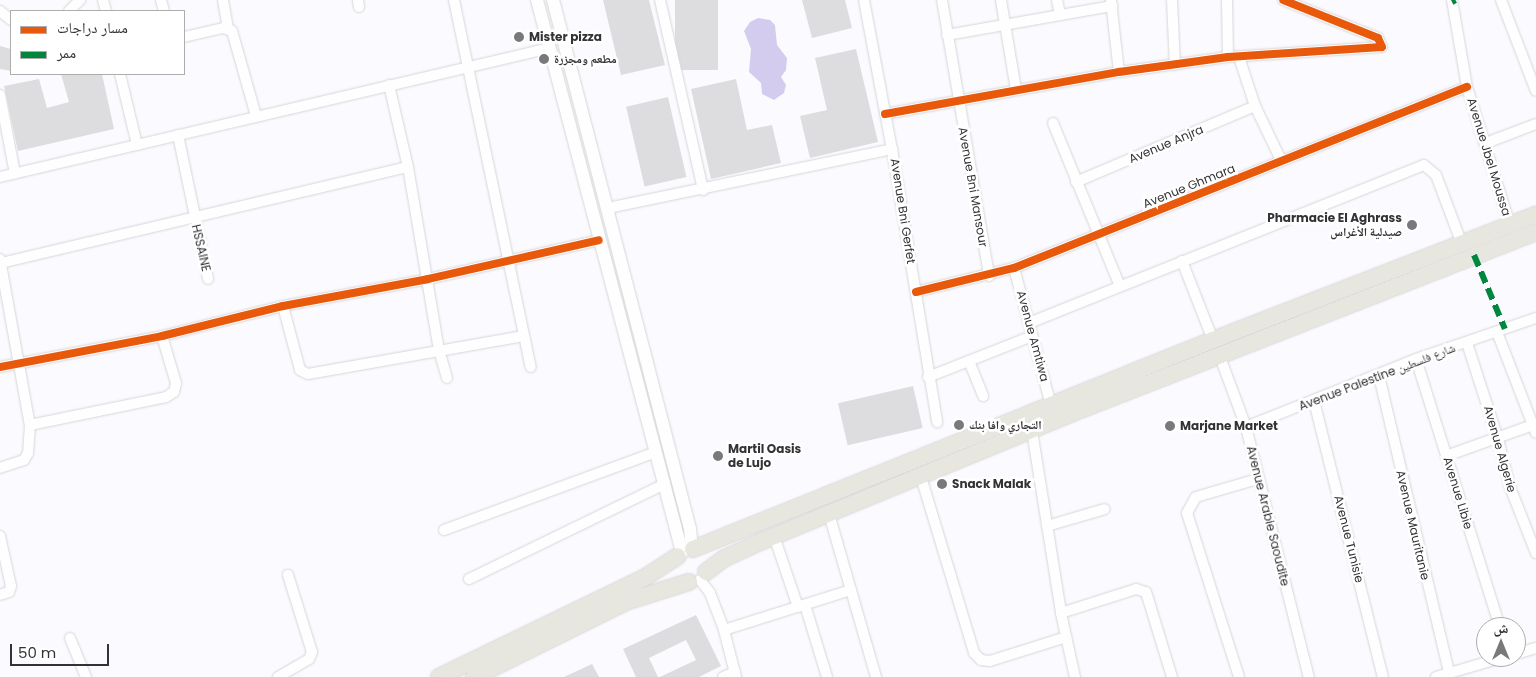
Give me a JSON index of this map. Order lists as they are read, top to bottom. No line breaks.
{"streets":{"street":["Avenue Anjra","Avenue Jbel Moussa","Avenue Ghmara","Avenue Bni Mansour","Avenue Bni Gerfet","HSSAINE","Avenue Amtiwa","Avenue Palestine شارع فلسطين","Avenue Algerie","Avenue Libie","Avenue Arabie Saoudite","Avenue Mauritanie","Avenue Tunisie"]},"crossings":[["Avenue Jbel Moussa","Avenue Ghmara"],["Avenue Ghmara","Avenue Bni Mansour"],["Avenue Ghmara","Avenue Bni Gerfet"],["Avenue Ghmara","Avenue Amtiwa"],["Avenue Palestine شارع فلسطين","Avenue Algerie"],["Avenue Palestine شارع فلسطين","Avenue Libie"],["Avenue Palestine شارع فلسطين","Avenue Arabie Saoudite"],["Avenue Palestine شارع فلسطين","Avenue Mauritanie"],["Avenue Palestine شارع فلسطين","Avenue Tunisie"]],"places":["Mister pizza","مطعم ومجزرة","Pharmacie El Aghrass صيدلية الأغراس","التجاري وافا بنك","Marjane Market","Martil Oasis de Lujo","Snack Malak"],"legend":["مسار دراجات","ممر"],"scale_bar":"50 m","north":"top"}
